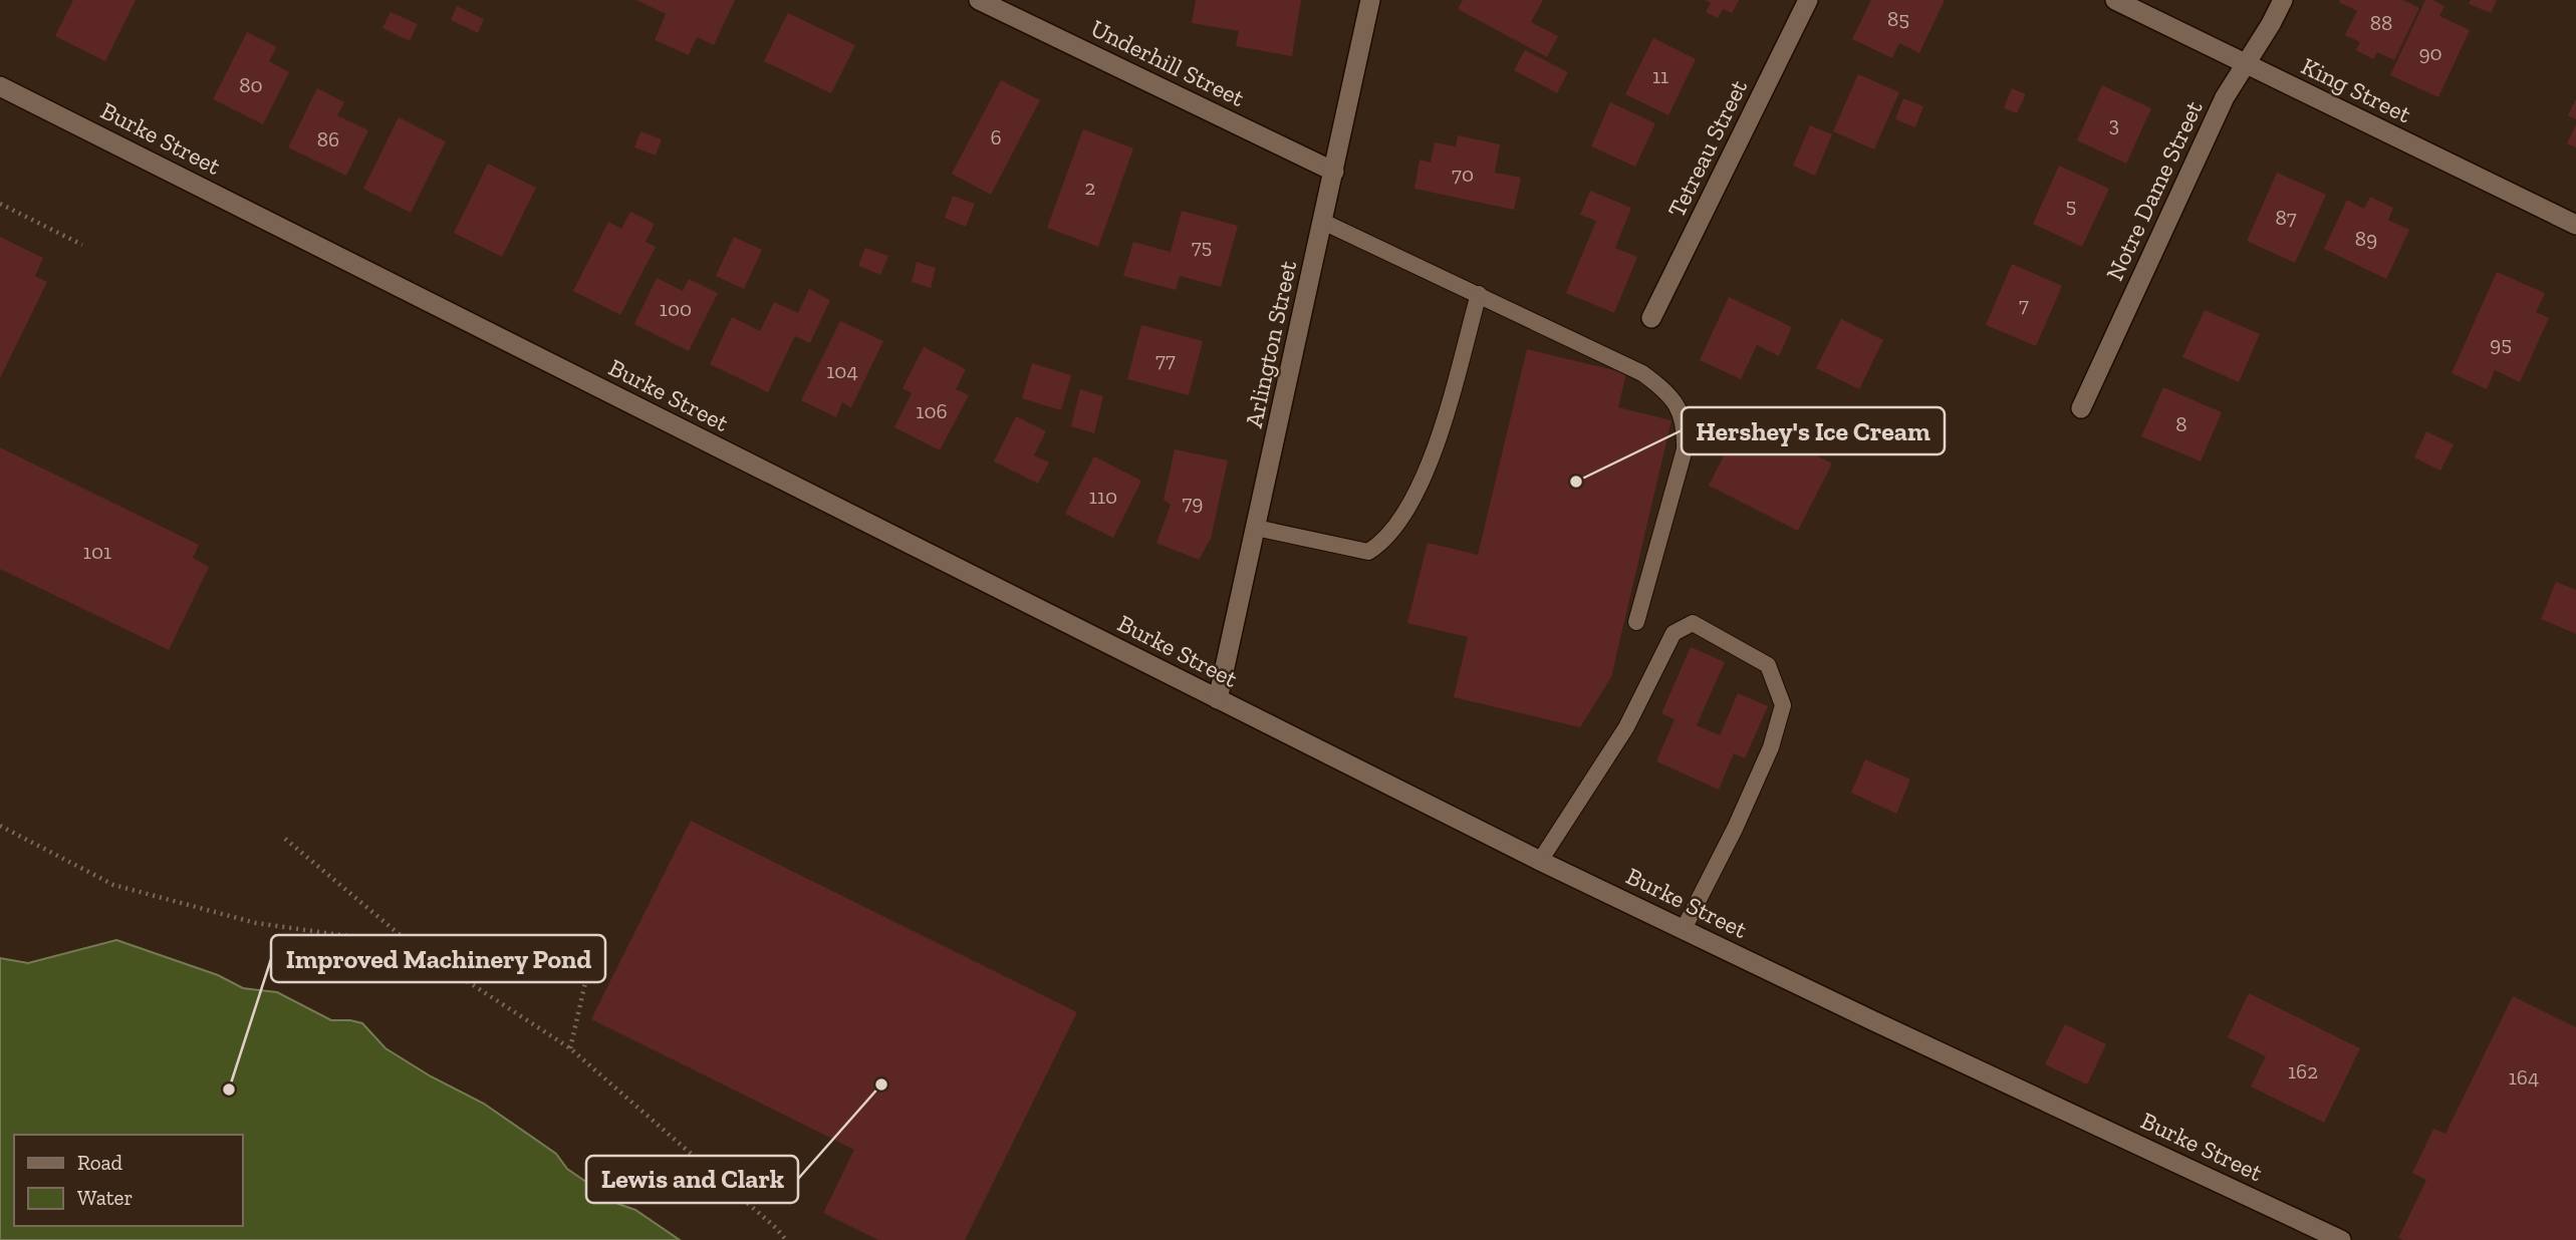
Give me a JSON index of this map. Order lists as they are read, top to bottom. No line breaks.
{"streets":{"street":["Underhill Street","King Street","Burke Street","Tetreau Street","Notre Dame Street","Arlington Street"]},"crossings":[["Underhill Street","Arlington Street"],["King Street","Notre Dame Street"],["Burke Street","Arlington Street"]],"places":["Hershey's Ice Cream","Lewis and Clark","Improved Machinery Pond"],"house_numbers":["85","88","90","11","80","3","6","86","70","2","5","87","89","75","7","100","95","77","104","106","8","110","79","101","162","164"],"legend":["Road","Water"]}
